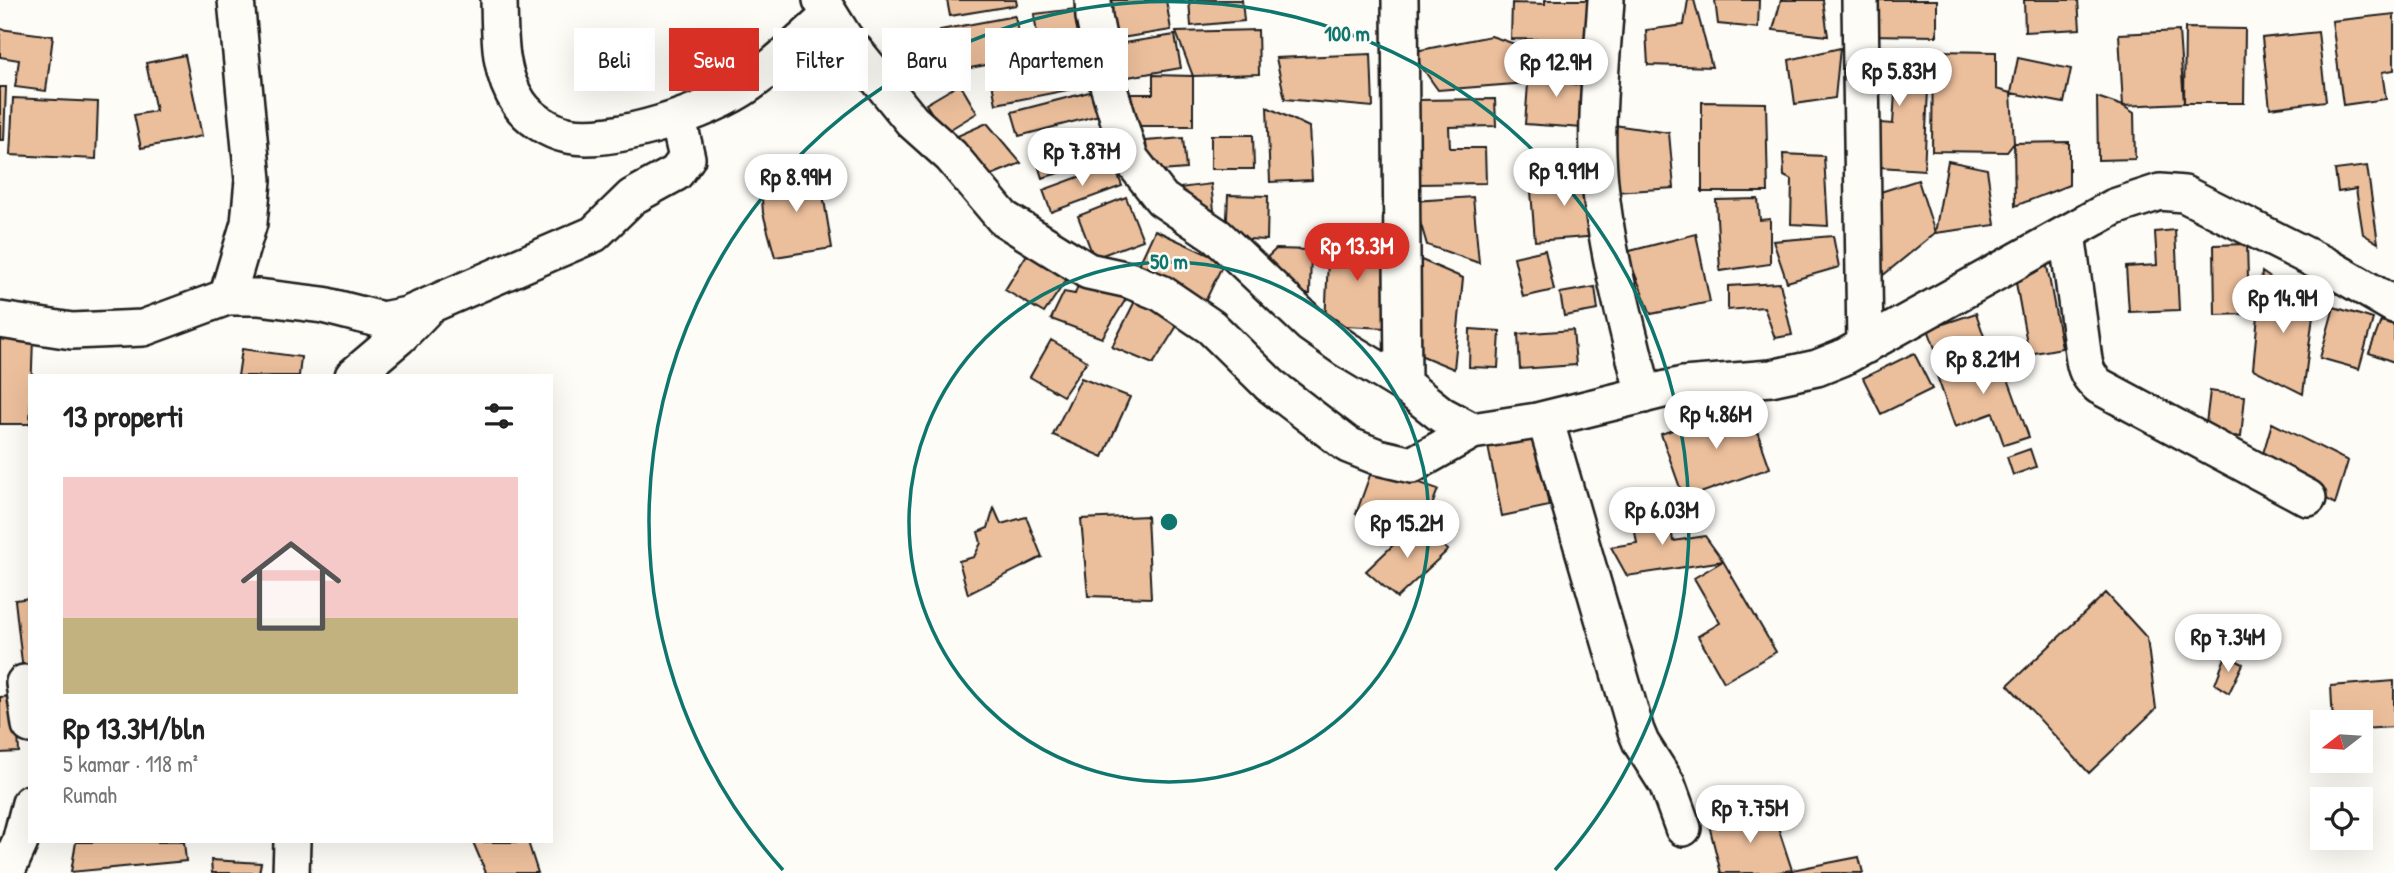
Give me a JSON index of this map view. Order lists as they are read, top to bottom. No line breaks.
{"north":"left","page":{"chip":["Beli","Sewa","Filter","Baru","Apartemen"],"price":["Rp 12.9M","Rp 5.83M","Rp 7.87M","Rp 9.91M","Rp 8.99M","Rp 13.3M","Rp 14.9M","Rp 8.21M","Rp 4.86M","Rp 6.03M","Rp 15.2M","Rp 7.34M","Rp 7.75M"],"heading":"13 properti","list":[{"name":"Rp 13.3M/bln","note":"5 kamar · 118 m² · Rumah"}]},"rings":["100 m","50 m"]}
